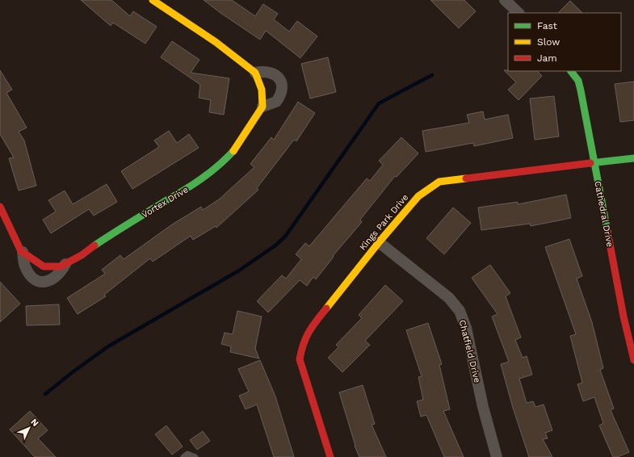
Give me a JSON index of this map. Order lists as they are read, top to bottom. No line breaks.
{"streets":{"street":["Vortex Drive","Cathedral Drive","Kings Park Drive","Chatfield Drive"]},"crossings":[["Cathedral Drive","Kings Park Drive"],["Kings Park Drive","Chatfield Drive"]],"legend":["Fast","Slow","Jam"],"north":"top right"}
